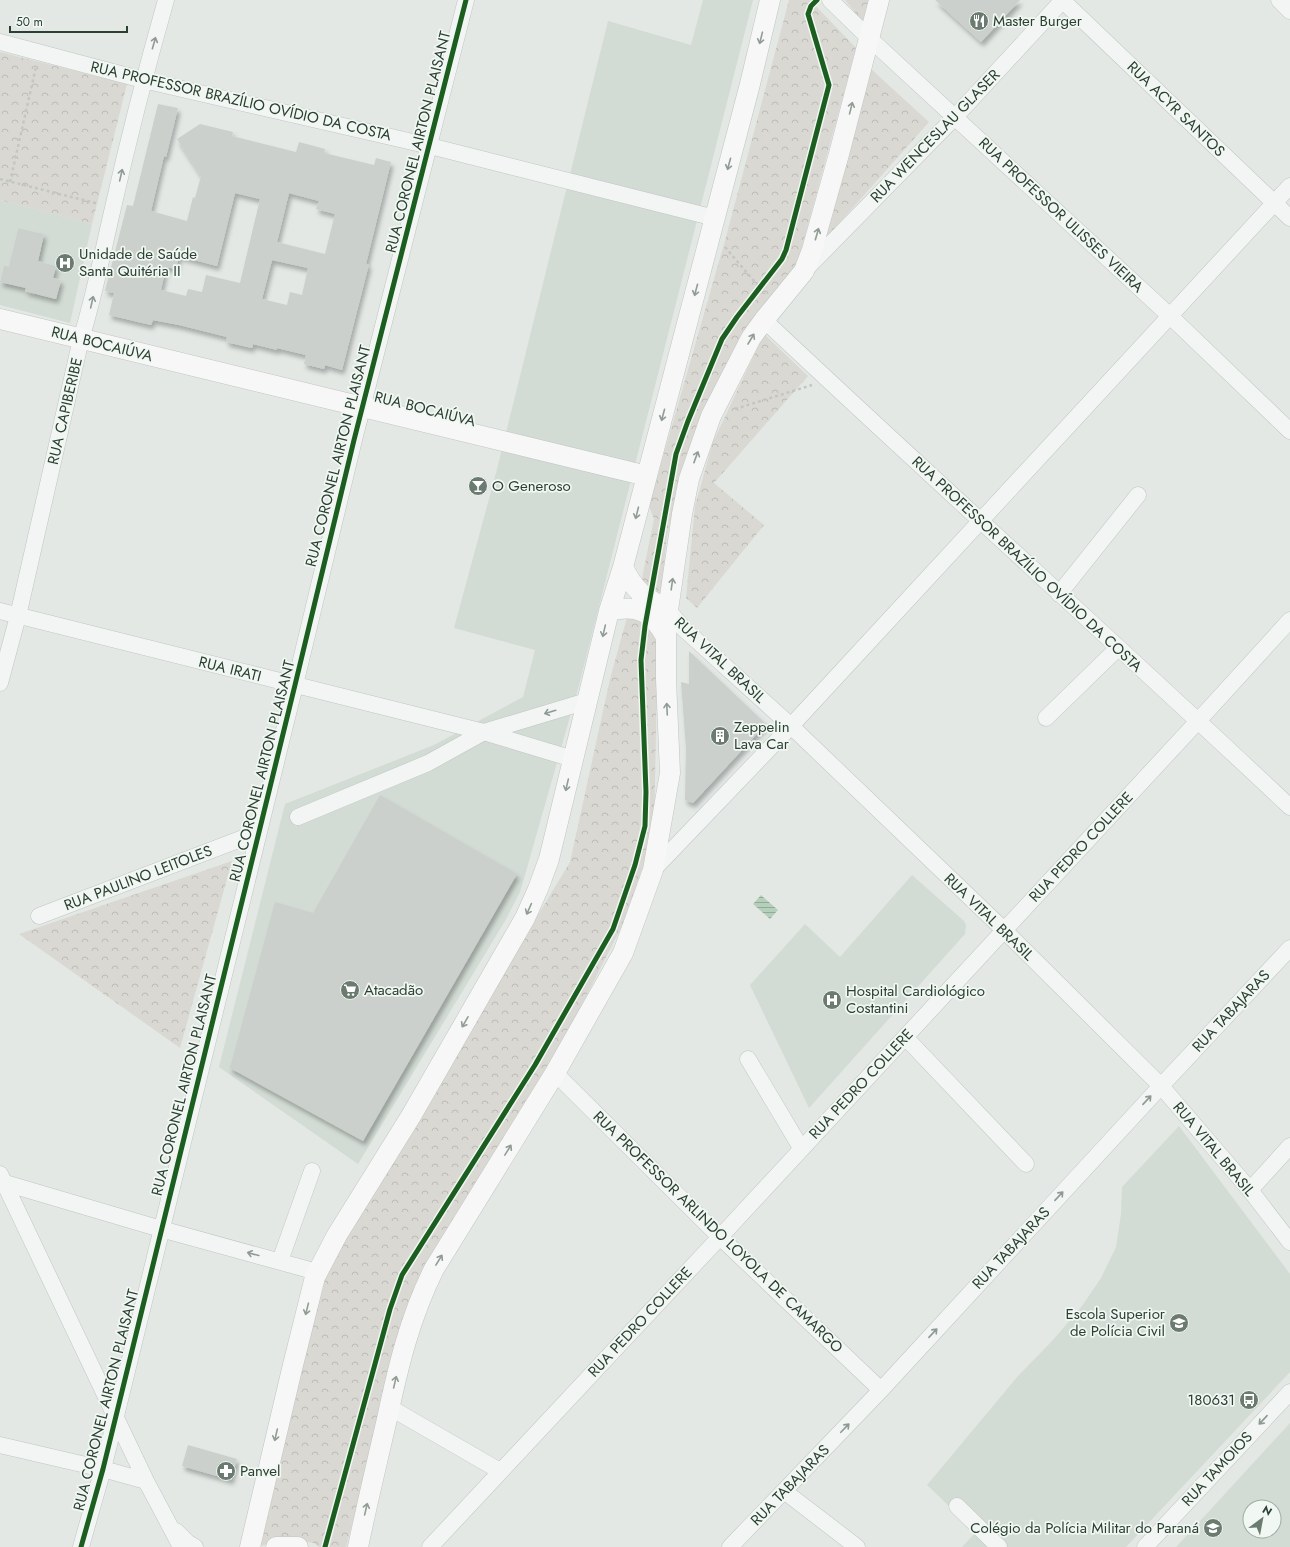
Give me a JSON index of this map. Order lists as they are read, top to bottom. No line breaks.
{"streets":{"main road":["RUA BOCAIÚVA"],"street":["RUA PROFESSOR BRAZÍLIO OVÍDIO DA COSTA","RUA ACYR SANTOS","RUA WENCESLAU GLASER","RUA CORONEL AIRTON PLAISANT","RUA PROFESSOR ULISSES VIEIRA","RUA CAPIBERIBE","RUA VITAL BRASIL","RUA IRATI","RUA PEDRO COLLERE","RUA PAULINO LEITOLES","RUA TABAJARAS","RUA PROFESSOR ARLINDO LOYOLA DE CAMARGO","RUA TAMOIOS"]},"crossings":[["RUA PROFESSOR BRAZÍLIO OVÍDIO DA COSTA","RUA CORONEL AIRTON PLAISANT"],["RUA PROFESSOR BRAZÍLIO OVÍDIO DA COSTA","RUA CAPIBERIBE"],["RUA PROFESSOR BRAZÍLIO OVÍDIO DA COSTA","RUA PEDRO COLLERE"],["RUA ACYR SANTOS","RUA WENCESLAU GLASER"],["RUA WENCESLAU GLASER","RUA PROFESSOR ULISSES VIEIRA"],["RUA CORONEL AIRTON PLAISANT","RUA BOCAIÚVA"],["RUA CORONEL AIRTON PLAISANT","RUA IRATI"],["RUA CORONEL AIRTON PLAISANT","RUA PAULINO LEITOLES"],["RUA BOCAIÚVA","RUA CAPIBERIBE"],["RUA CAPIBERIBE","RUA IRATI"],["RUA VITAL BRASIL","RUA PEDRO COLLERE"],["RUA VITAL BRASIL","RUA TABAJARAS"],["RUA PEDRO COLLERE","RUA PROFESSOR ARLINDO LOYOLA DE CAMARGO"],["RUA TABAJARAS","RUA PROFESSOR ARLINDO LOYOLA DE CAMARGO"]],"one_way":["RUA CAPIBERIBE","RUA TABAJARAS","RUA TAMOIOS"],"places":{"restaurant":["Master Burger"],"hospital":["Unidade de Saúde Santa Quitéria II","Hospital Cardiológico Costantini"],"bar":["O Generoso"],"building":["Zeppelin Lava Car"],"supermarket":["Atacadão"],"school or university":["Escola Superior de Polícia Civil","Colégio da Polícia Militar do Paraná"],"bus stop":["180631"],"pharmacy":["Panvel"]},"scale_bar":"50 m","north":"top right"}
